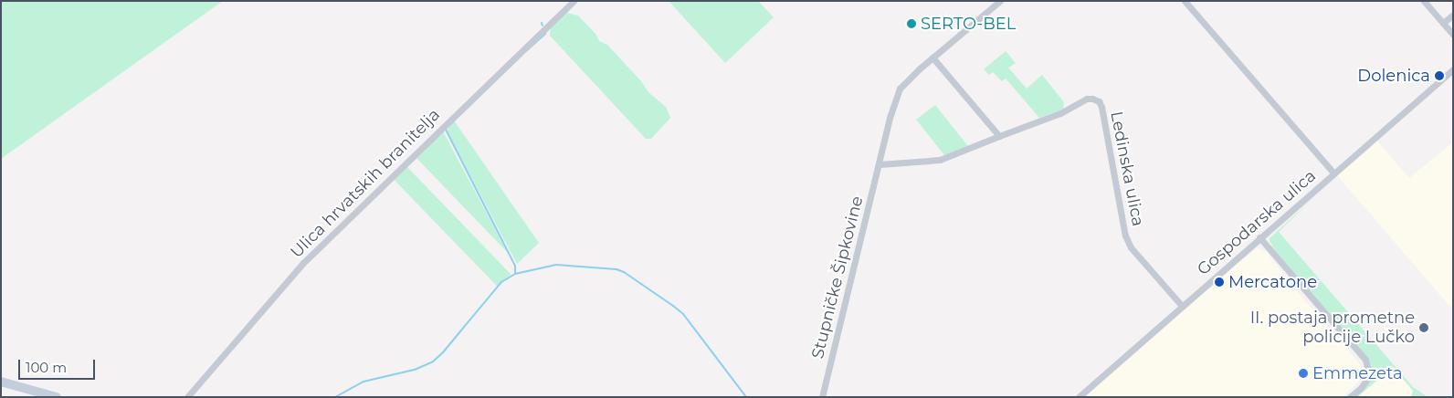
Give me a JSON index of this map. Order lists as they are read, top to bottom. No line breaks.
{"streets":{"street":["Ledinska ulica","Ulica hrvatskih branitelja","Gospodarska ulica","Stupničke Šipkovine"]},"crossings":[["Ledinska ulica","Gospodarska ulica"]],"places":["SERTO-BEL","Dolenica","Mercatone","II. postaja prometne policije Lučko","Emmezeta"],"scale_bar":"100 m"}
